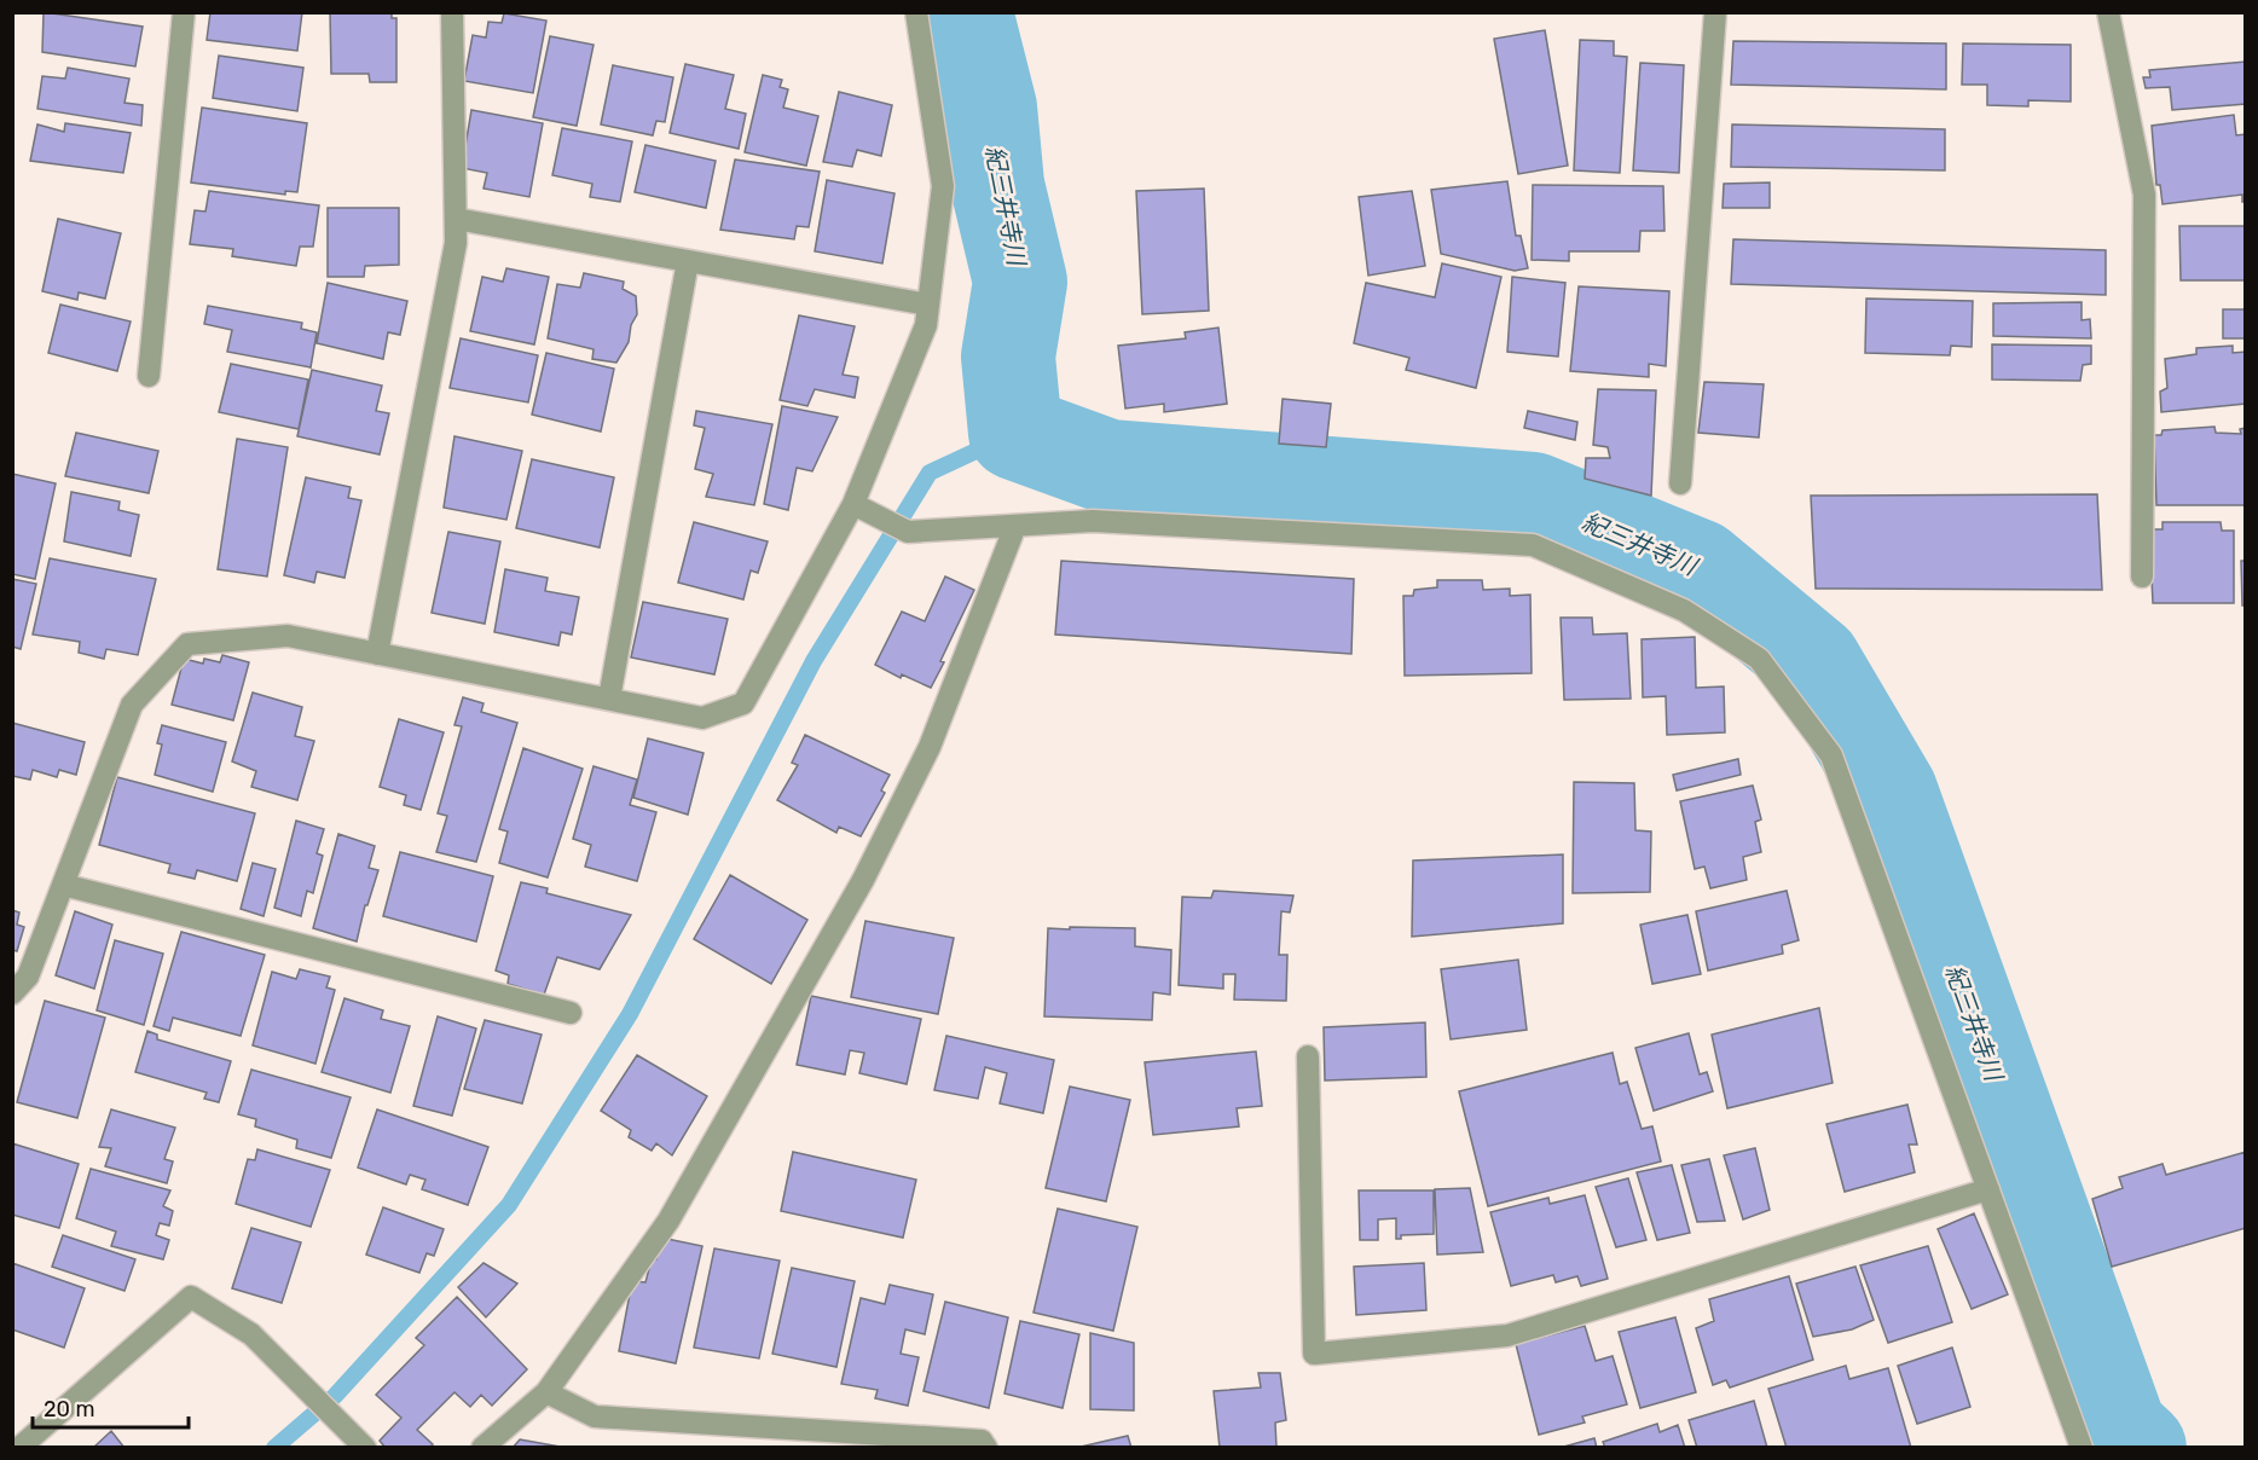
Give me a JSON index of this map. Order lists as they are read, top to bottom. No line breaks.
{"water":["紀三井寺川"],"scale_bar":"20 m"}
